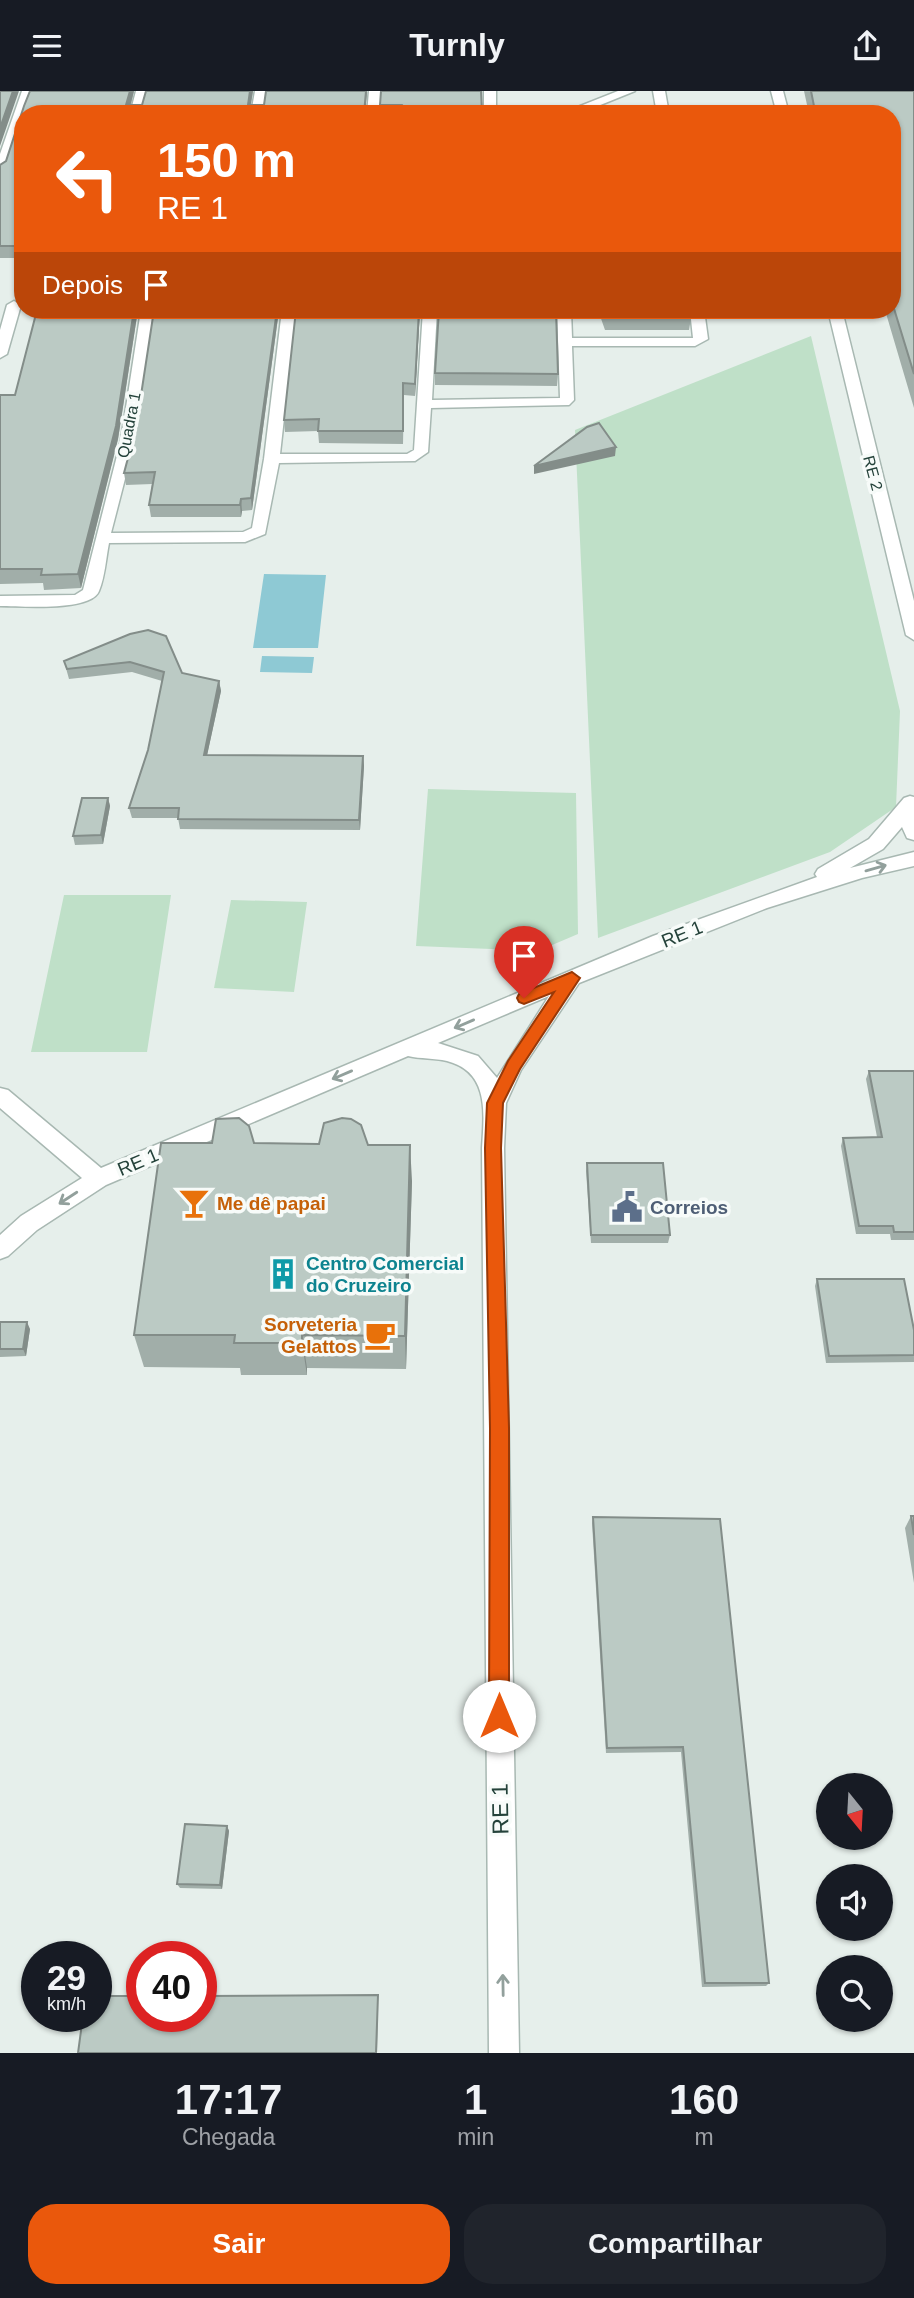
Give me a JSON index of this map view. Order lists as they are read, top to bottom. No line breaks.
{"streets":{"street":["Quadra 1","RE 2","RE 1"]},"places":{"bar":["Me dê papai"],"public building":["Correios"],"building":["Centro Comercial do Cruzeiro"],"cafe":["Sorveteria Gelattos"]},"north":"bottom","page":{"header":"Turnly","turn":["150 m","RE 1"],"then":"Depois","speed":"29 km/h","limit":"40","eta":["17:17","Chegada","1","min","160","m"],"buttons":["Sair","Compartilhar"]}}
